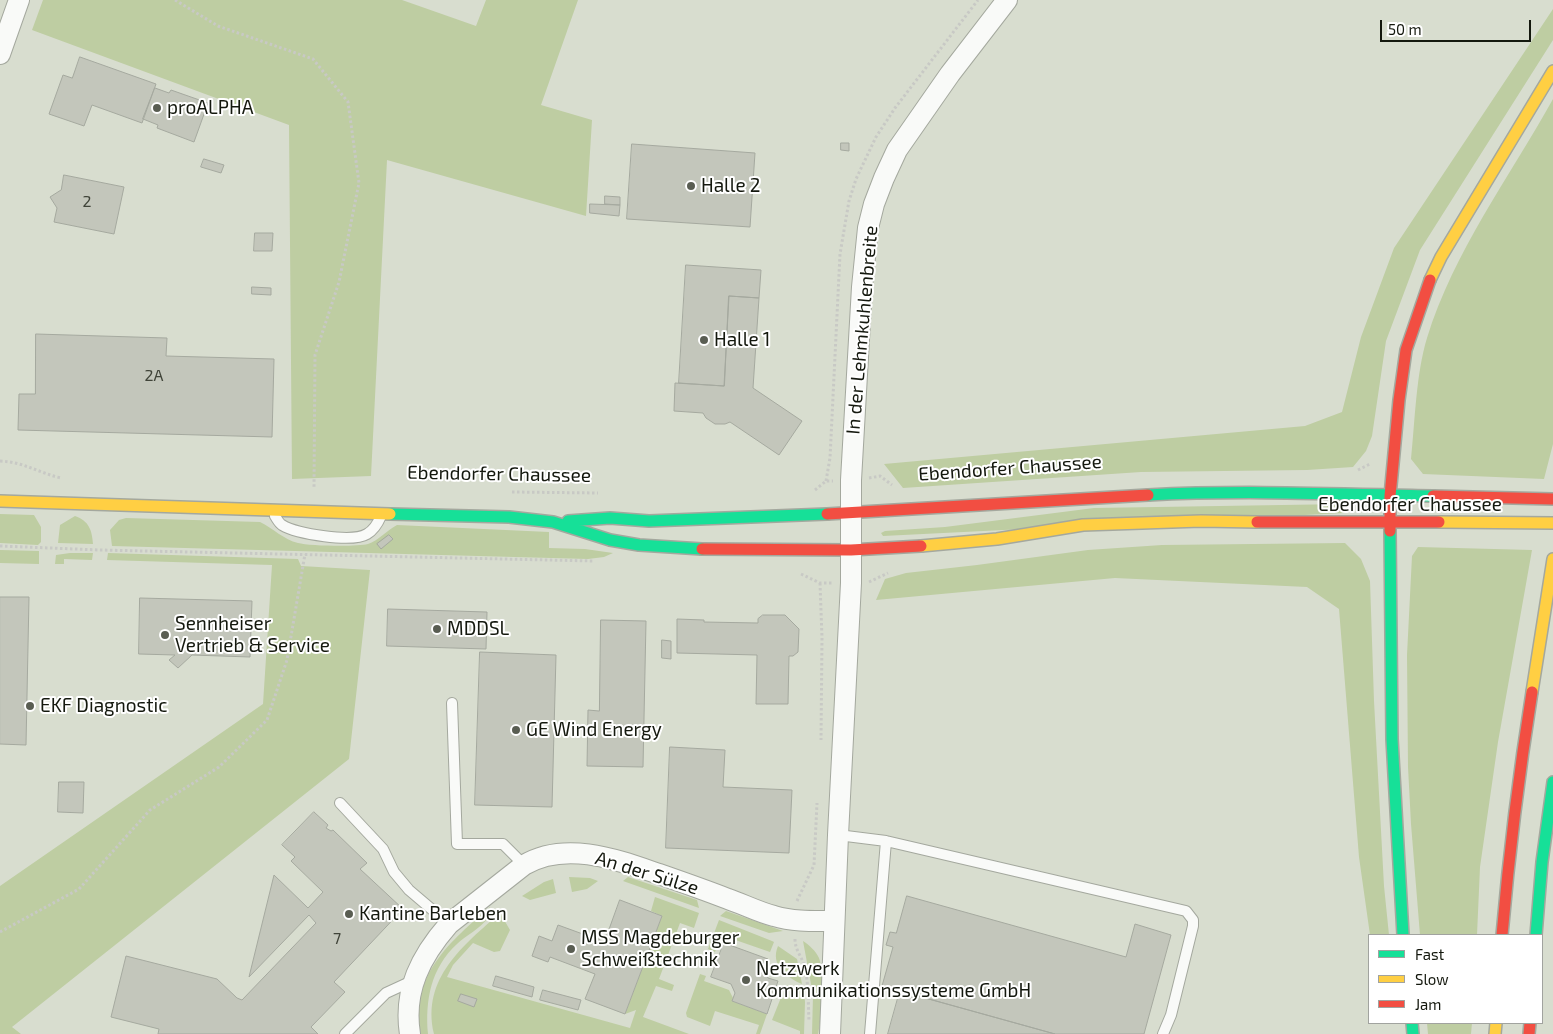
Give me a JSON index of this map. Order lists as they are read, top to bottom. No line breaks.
{"streets":{"main road":["Ebendorfer Chaussee"],"street":["In der Lehmkuhlenbreite","An der Sülze"]},"crossings":[["In der Lehmkuhlenbreite","Ebendorfer Chaussee"]],"places":["proALPHA","Halle 2","Halle 1","MDDSL","Sennheiser Vertrieb & Service","EKF Diagnostic","GE Wind Energy","Kantine Barleben","MSS Magdeburger Schweißtechnik","Netzwerk Kommunikationssysteme GmbH"],"house_numbers":["2","2A","7"],"legend":["Fast","Slow","Jam"],"scale_bar":"50 m"}
